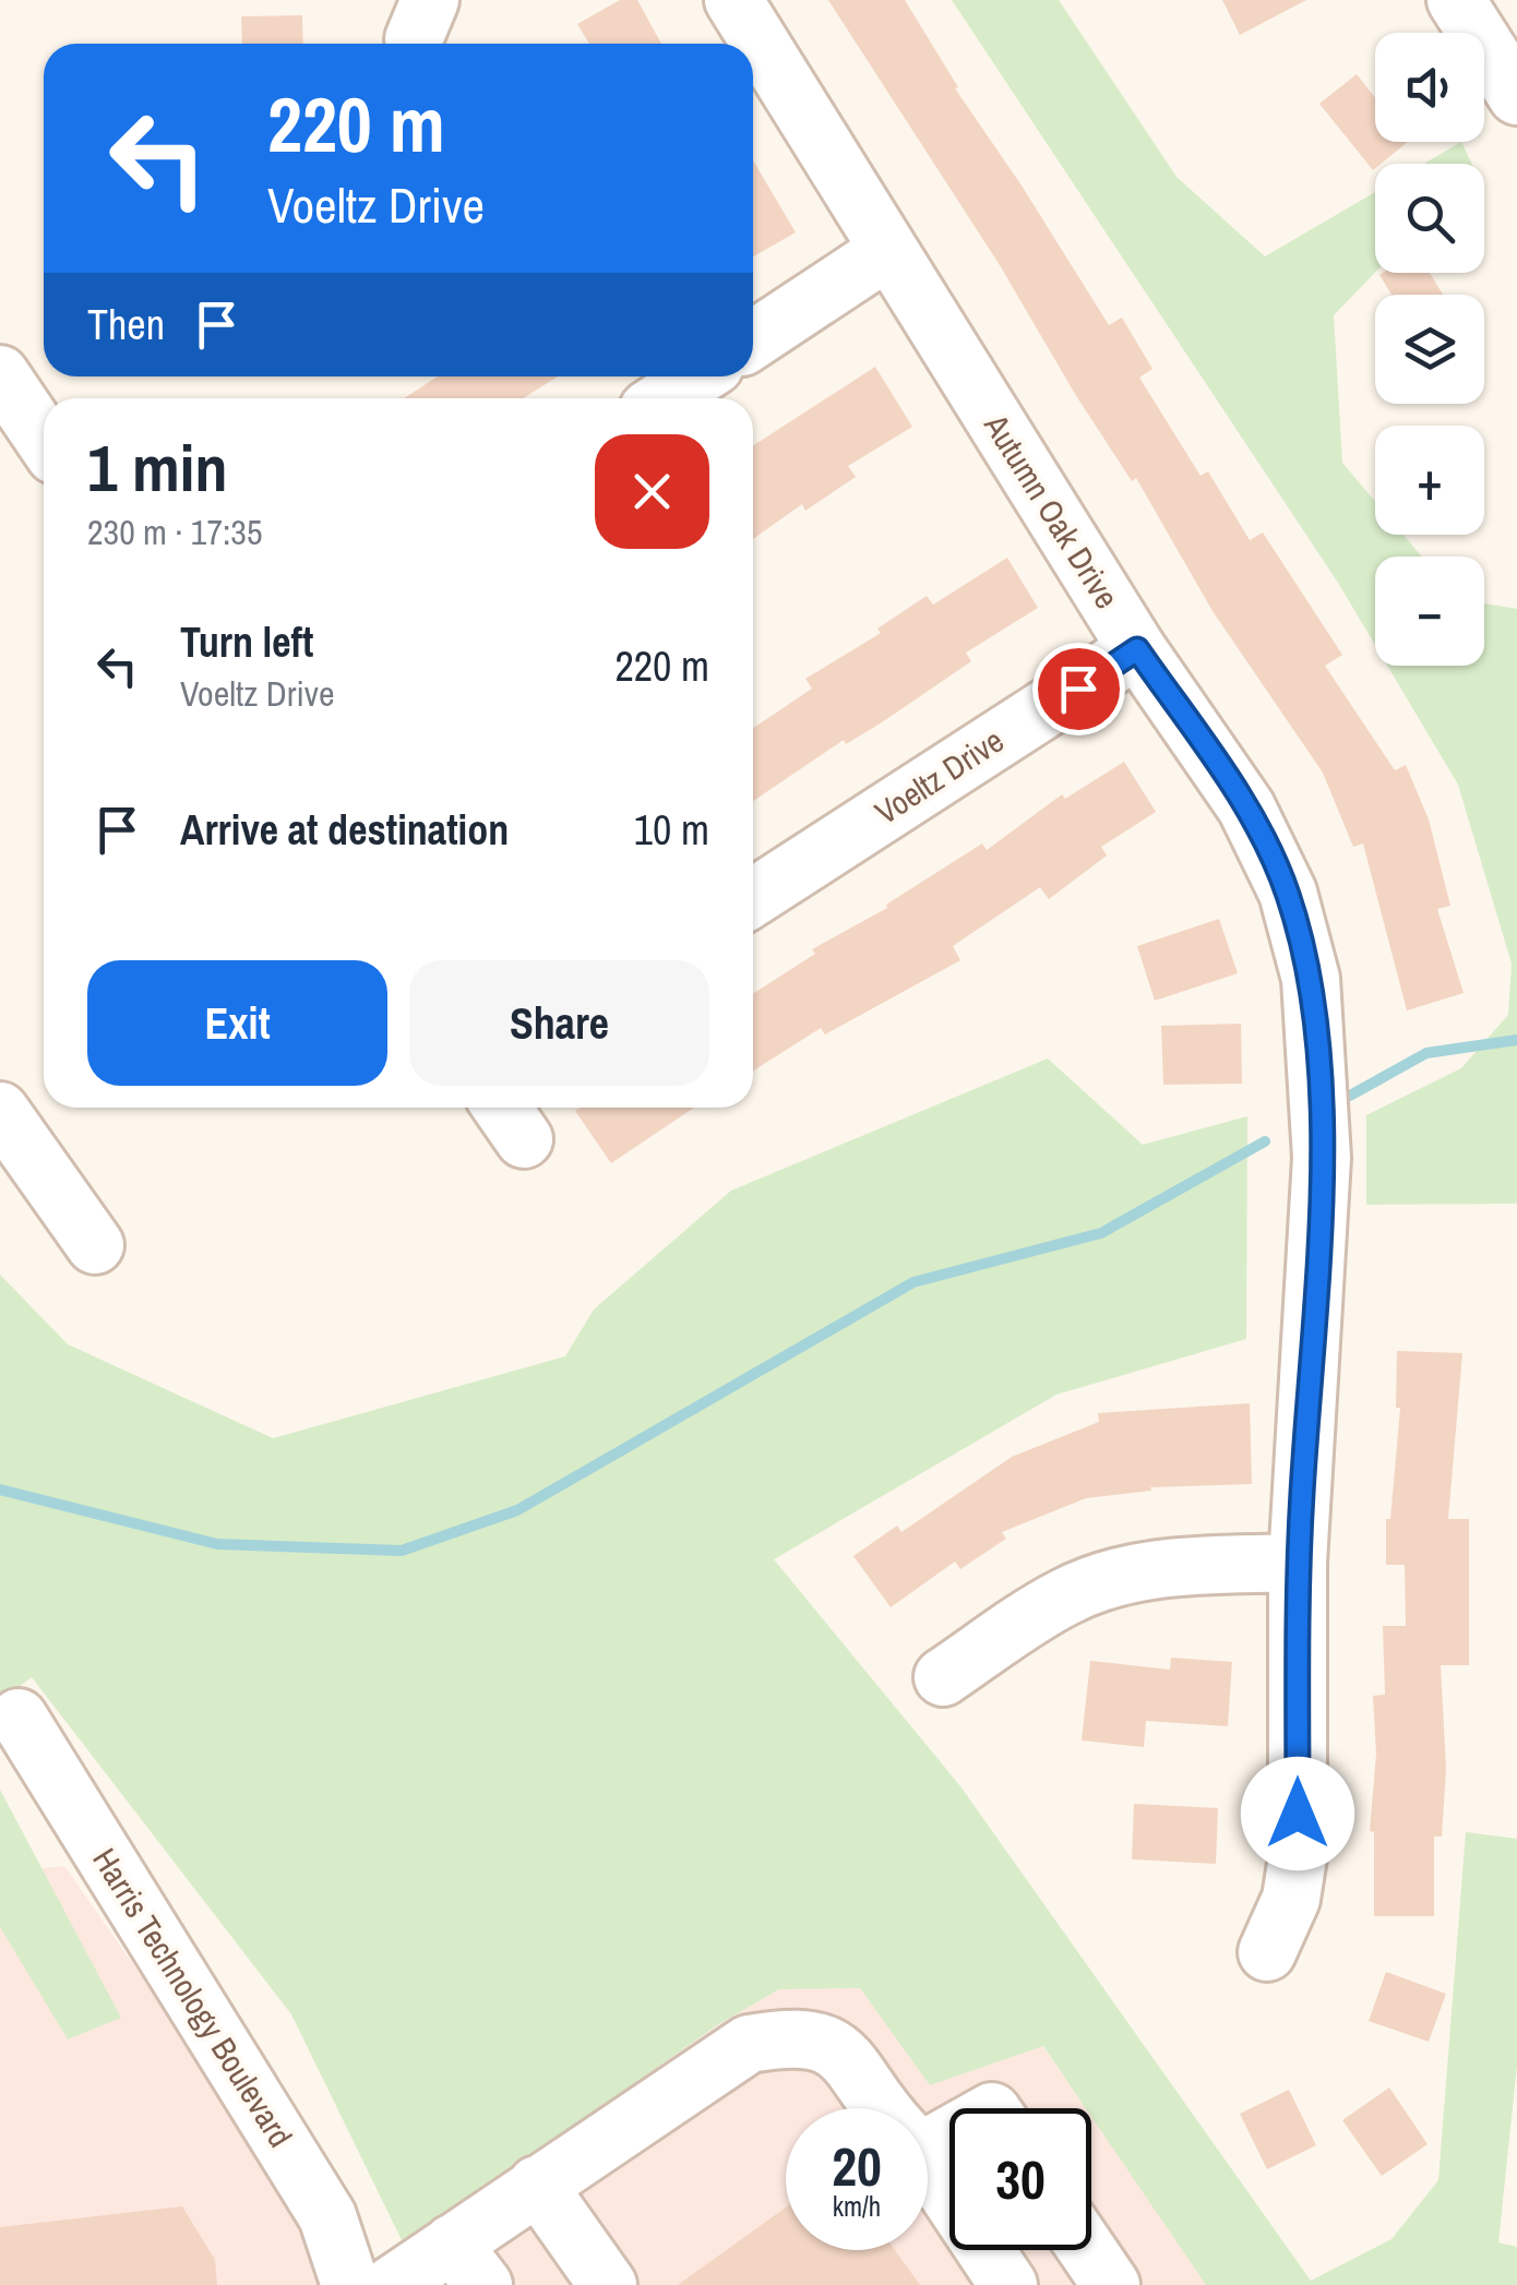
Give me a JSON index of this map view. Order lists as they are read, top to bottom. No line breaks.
{"streets":{"street":["Autumn Oak Drive","Voeltz Drive","Harris Technology Boulevard"]},"crossings":[["Autumn Oak Drive","Voeltz Drive"]],"page":{"map_buttons":["+","−"],"turn":["220 m","Voeltz Drive"],"then":"Then","heading":["1 min","230 m · 17:35"],"list":[{"name":"Turn left","note":"Voeltz Drive","value":"220 m"},{"name":"Arrive at destination","value":"10 m"}],"buttons":["Exit","Share"],"speed":"20 km/h","limit":"30"}}
